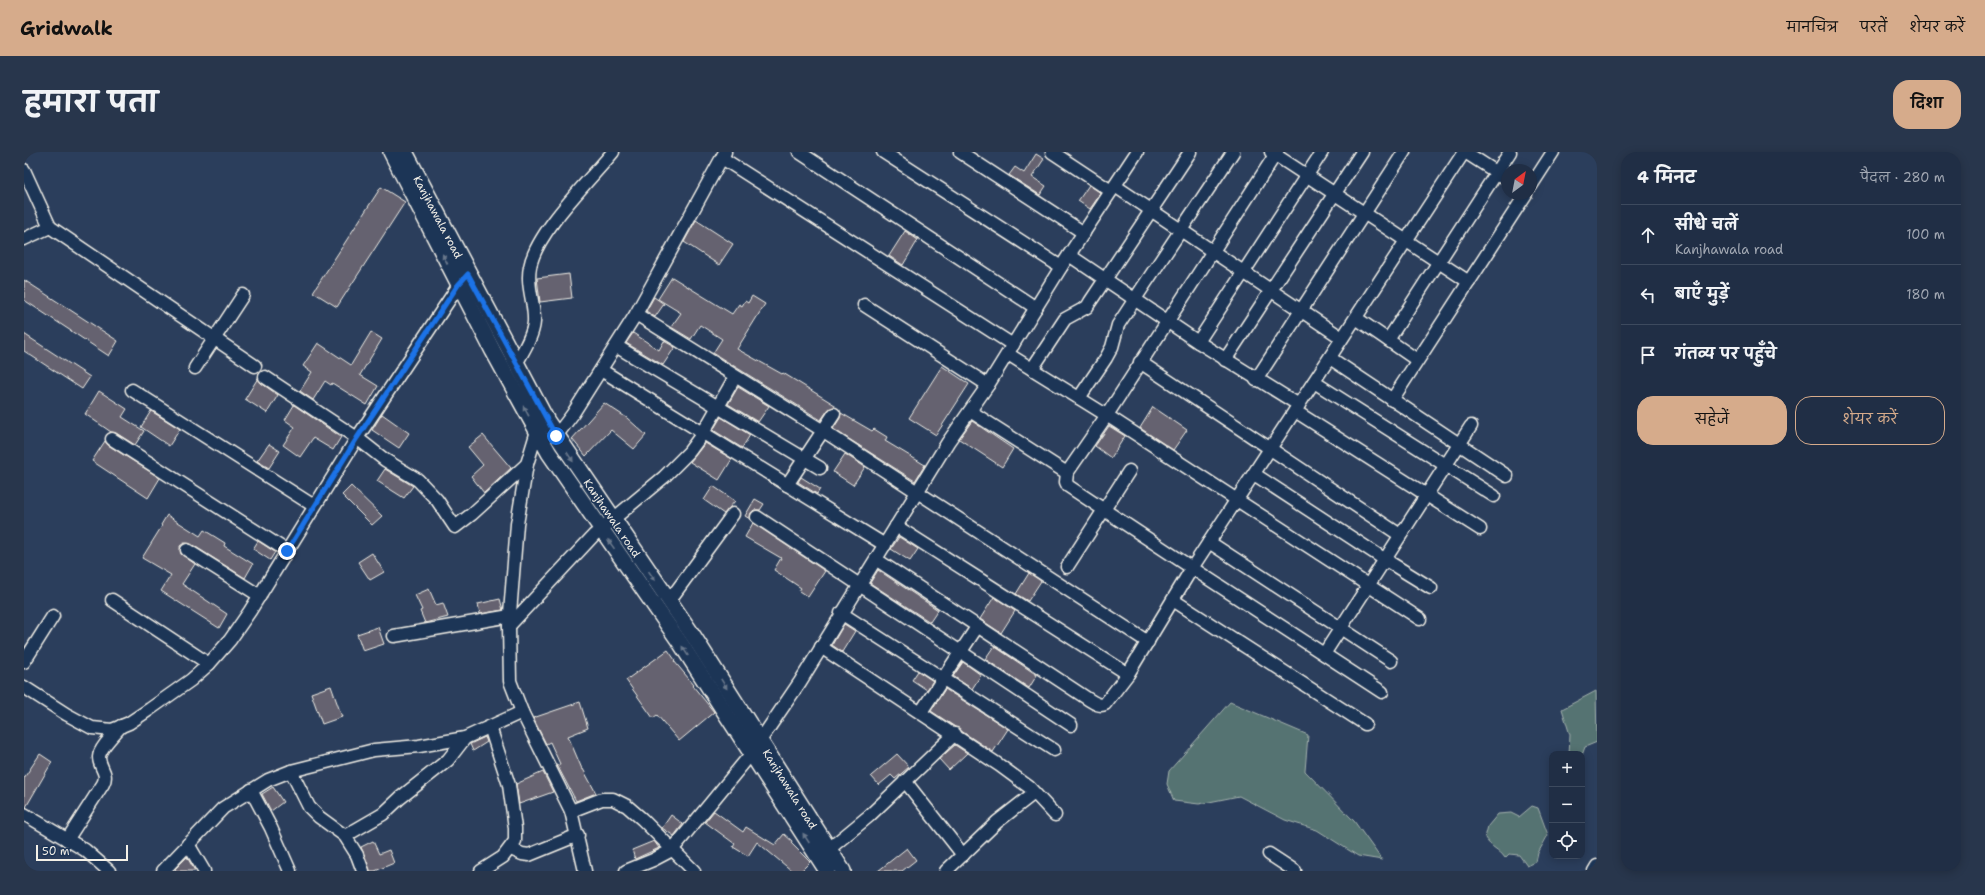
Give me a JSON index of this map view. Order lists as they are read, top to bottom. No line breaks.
{"streets":{"main road":["Kanjhawala road"]},"scale_bar":"50 m","north":"top right","page":{"header":"Gridwalk","nav":["मानचित्र","परतें","शेयर करें"],"title":"हमारा पता","buttons":["दिशा",["सहेजें","शेयर करें"]],"heading":["4 मिनट","पैदल · 280 m"],"list":[["सीधे चलें","Kanjhawala road","100 m"],["बाएँ मुड़ें","180 m"],"गंतव्य पर पहुँचे"],"map_buttons":["+","−"],"scale":"50 m"}}
